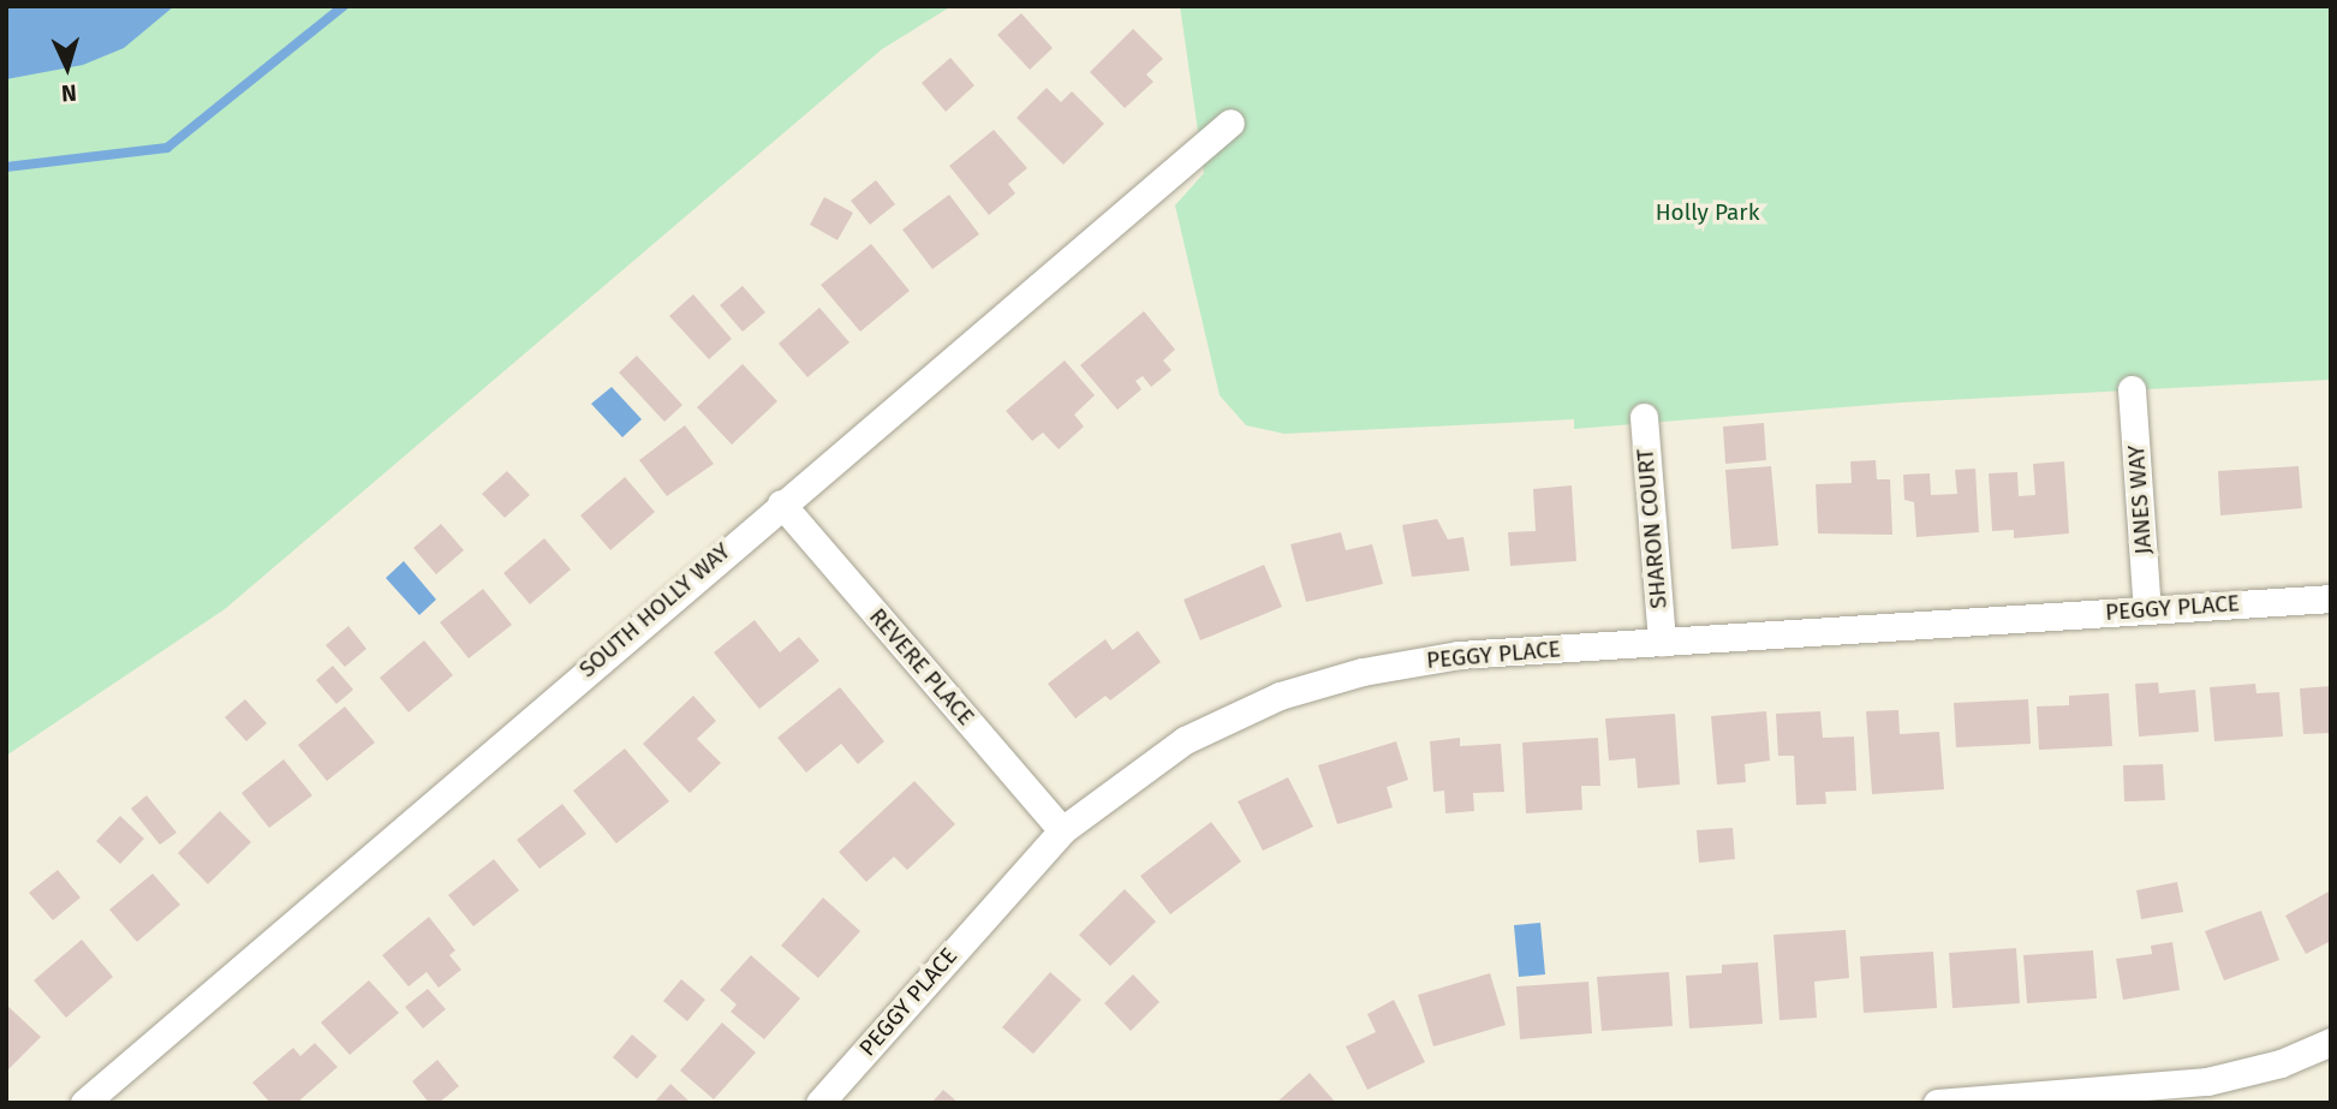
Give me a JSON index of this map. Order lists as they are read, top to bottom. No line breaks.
{"streets":{"street":["JANES WAY","SHARON COURT","PEGGY PLACE","SOUTH HOLLY WAY","REVERE PLACE"]},"crossings":[["JANES WAY","PEGGY PLACE"],["SHARON COURT","PEGGY PLACE"],["PEGGY PLACE","REVERE PLACE"],["SOUTH HOLLY WAY","REVERE PLACE"]],"parks":["Holly Park"],"north":"bottom"}
